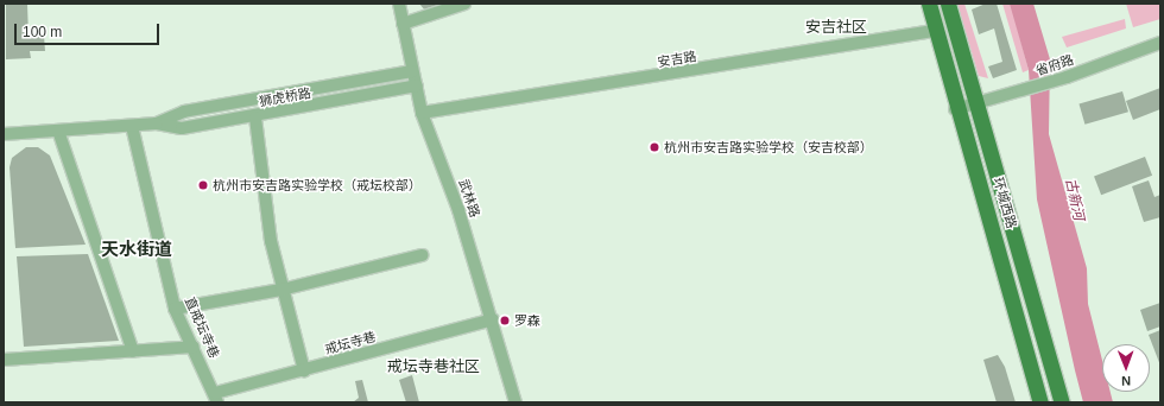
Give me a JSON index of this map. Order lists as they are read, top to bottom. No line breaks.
{"streets":{"main road":["环城西路"],"street":["安吉路","省府路","狮虎桥路","武林路","直戒坛寺巷","戒坛寺巷"]},"crossings":[["安吉路","武林路"],["安吉路","环城西路"],["省府路","环城西路"],["狮虎桥路","武林路"],["狮虎桥路","直戒坛寺巷"],["武林路","戒坛寺巷"],["直戒坛寺巷","戒坛寺巷"]],"districts":["安吉社区","天水街道","戒坛寺巷社区"],"water":["古新河"],"places":["杭州市安吉路实验学校（安吉校部）","杭州市安吉路实验学校（戒坛校部）","罗森"],"scale_bar":"100 m","north":"bottom"}
